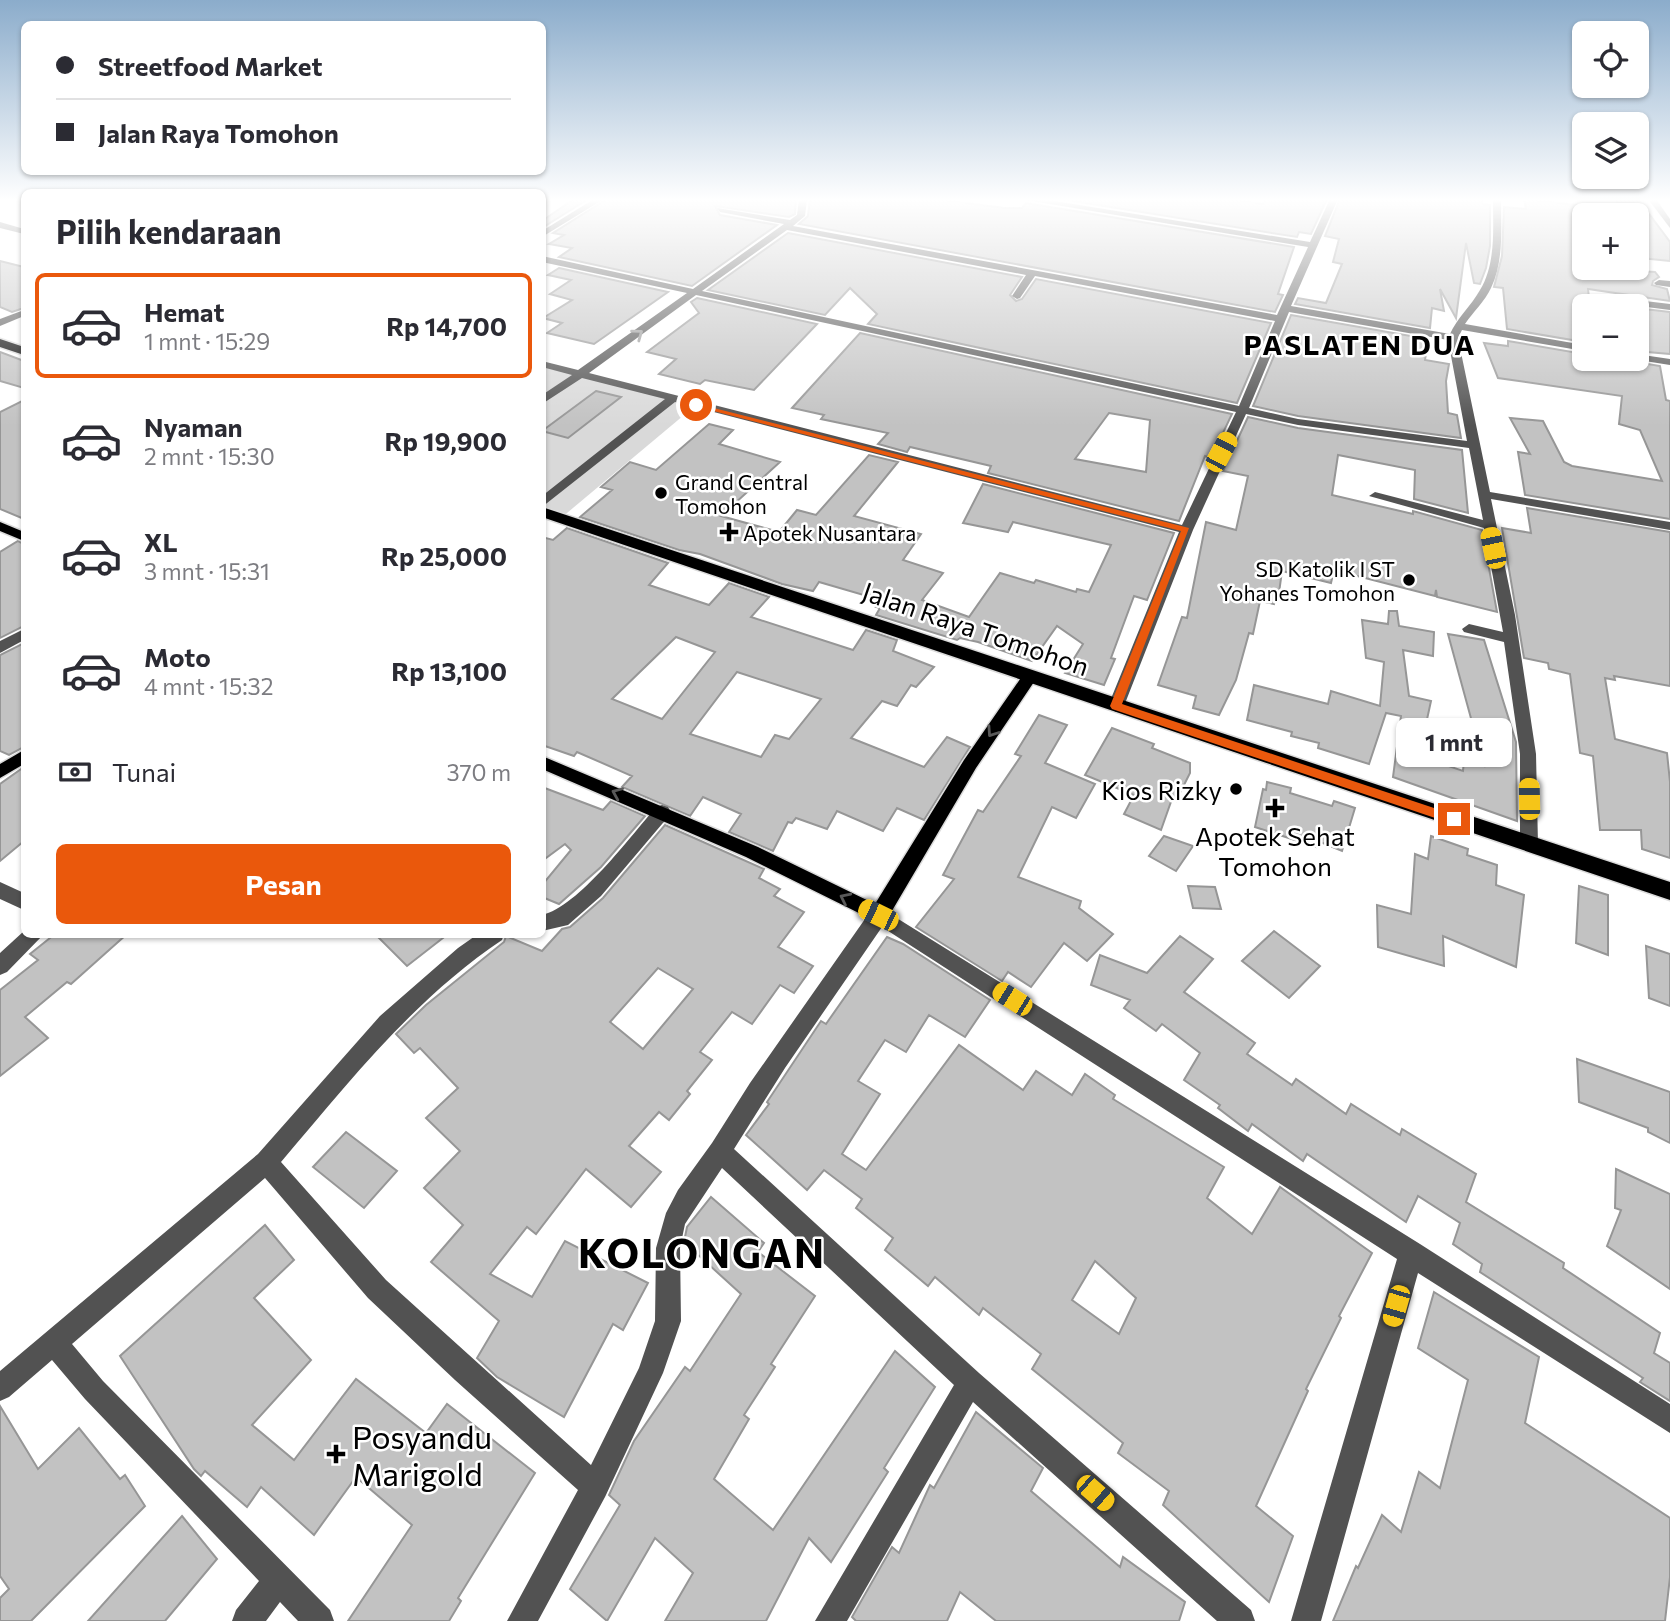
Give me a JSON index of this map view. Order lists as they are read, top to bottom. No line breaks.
{"streets":{"highway":["Jalan Raya Tomohon"]},"districts":["PASLATEN DUA","KOLONGAN"],"places":{"other":["Grand Central Tomohon","SD Katolik I ST Yohanes Tomohon","Kios Rizky"],"health":["Apotek Nusantara","Apotek Sehat Tomohon","Posyandu Marigold"]},"page":{"map_buttons":["+","−"],"banner":["Streetfood Market","Jalan Raya Tomohon"],"heading":"Pilih kendaraan","list":[{"name":"Hemat","note":"1 mnt · 15:29","value":"Rp 14,700"},{"name":"Nyaman","note":"2 mnt · 15:30","value":"Rp 19,900"},{"name":"XL","note":"3 mnt · 15:31","value":"Rp 25,000"},{"name":"Moto","note":"4 mnt · 15:32","value":"Rp 13,100"}],"bubble":"1 mnt","pay":["Tunai","370 m"],"buttons":"Pesan"}}
